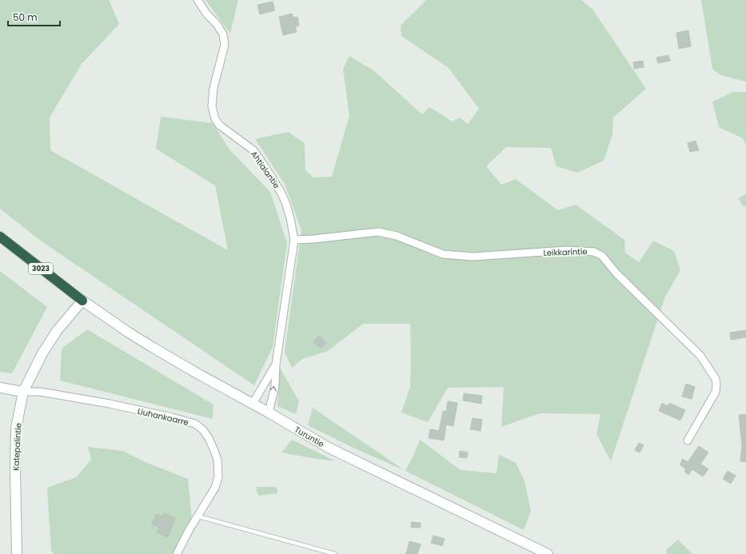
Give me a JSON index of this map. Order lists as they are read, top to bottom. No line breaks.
{"streets":{"highway":["3023"],"main road":["Turuntie","Katepalintie"],"street":["Ahtialantie","Leikkarintie","Liuhankaarre"]},"crossings":[["Ahtialantie","Leikkarintie"],["Ahtialantie","Turuntie"],["3023","Turuntie"],["3023","Katepalintie"],["Liuhankaarre","Katepalintie"],["Turuntie","Katepalintie"]],"scale_bar":"50 m"}
